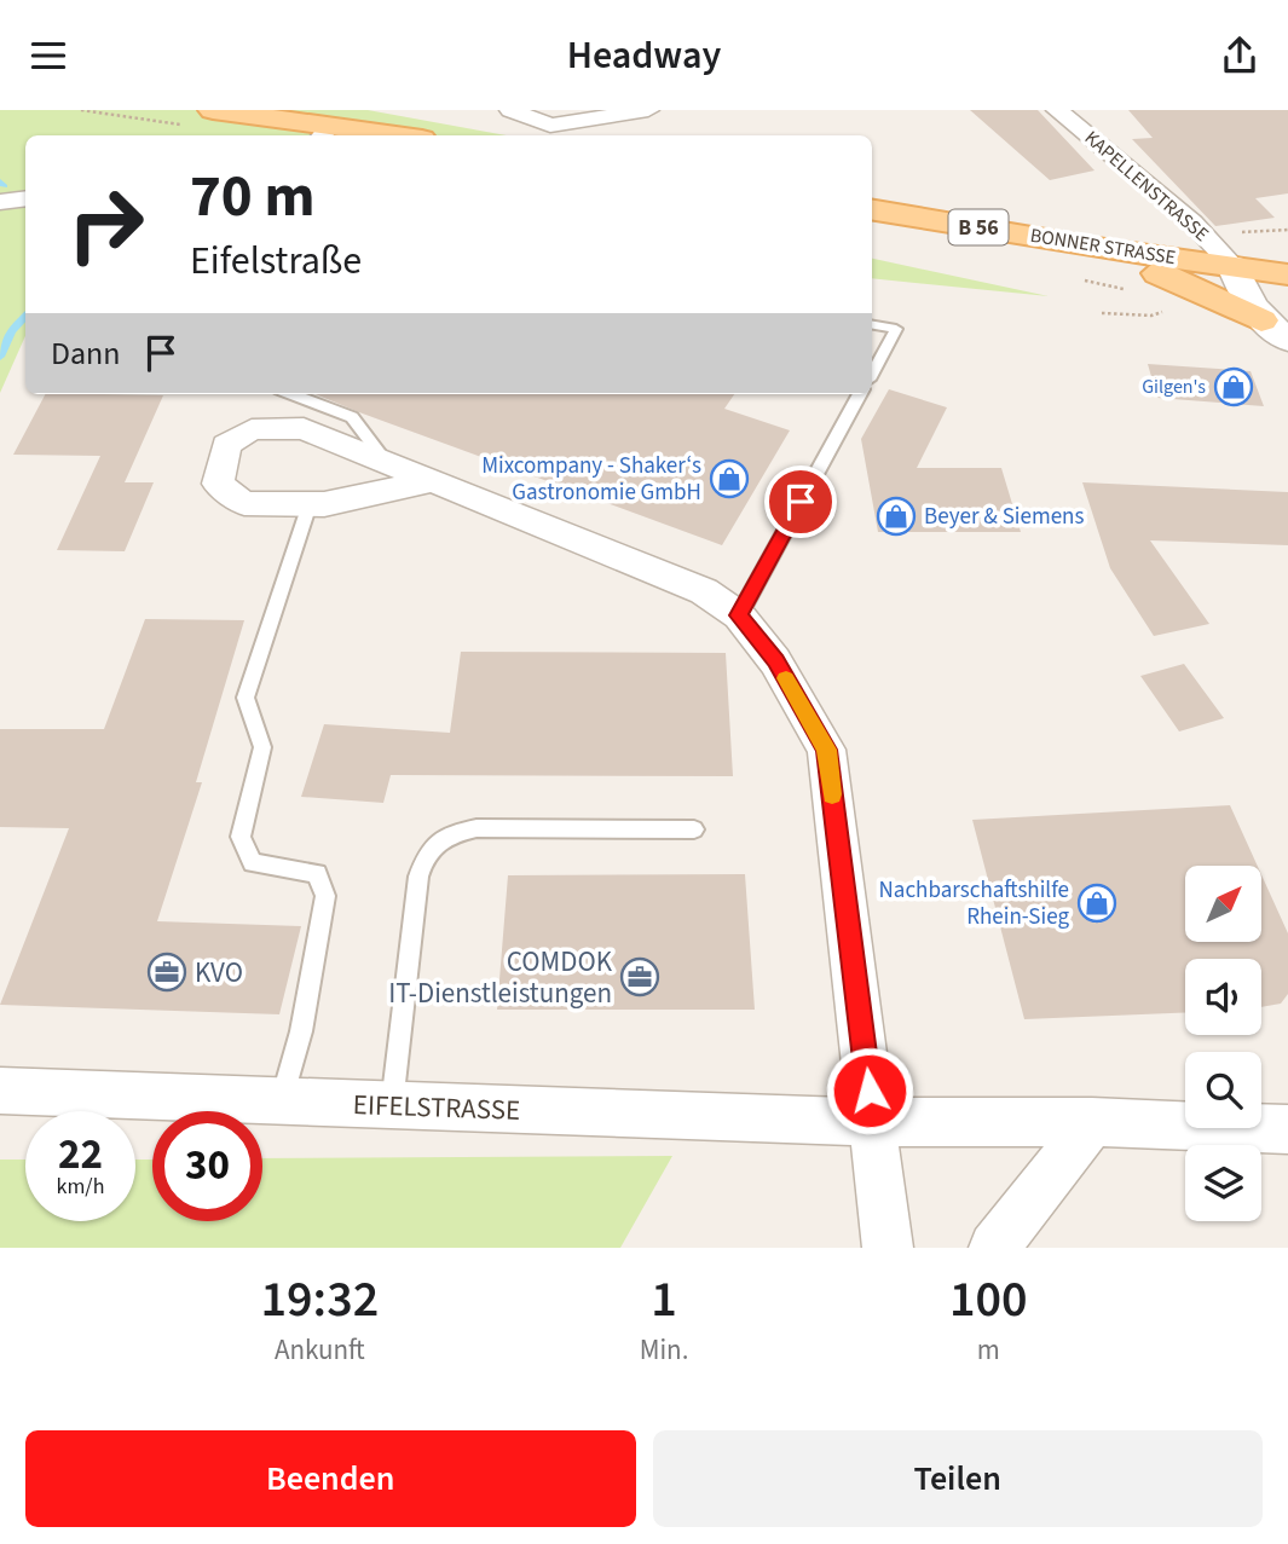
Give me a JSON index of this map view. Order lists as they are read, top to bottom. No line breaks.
{"streets":{"main road":["B 56","BONNER STRASSE"],"street":["KAPELLENSTRASSE","EIFELSTRASSE"]},"crossings":[["KAPELLENSTRASSE","BONNER STRASSE"]],"places":{"shop":["Gilgen's","Mixcompany - Shaker‘s Gastronomie GmbH","Beyer & Siemens","Nachbarschaftshilfe Rhein-Sieg"],"office":["KVO","COMDOK IT-Dienstleistungen"]},"north":"top right","page":{"header":"Headway","turn":["70 m","Eifelstraße"],"then":"Dann","speed":"22 km/h","limit":"30","eta":["19:32","Ankunft","1","Min.","100","m"],"buttons":["Beenden","Teilen"]}}
